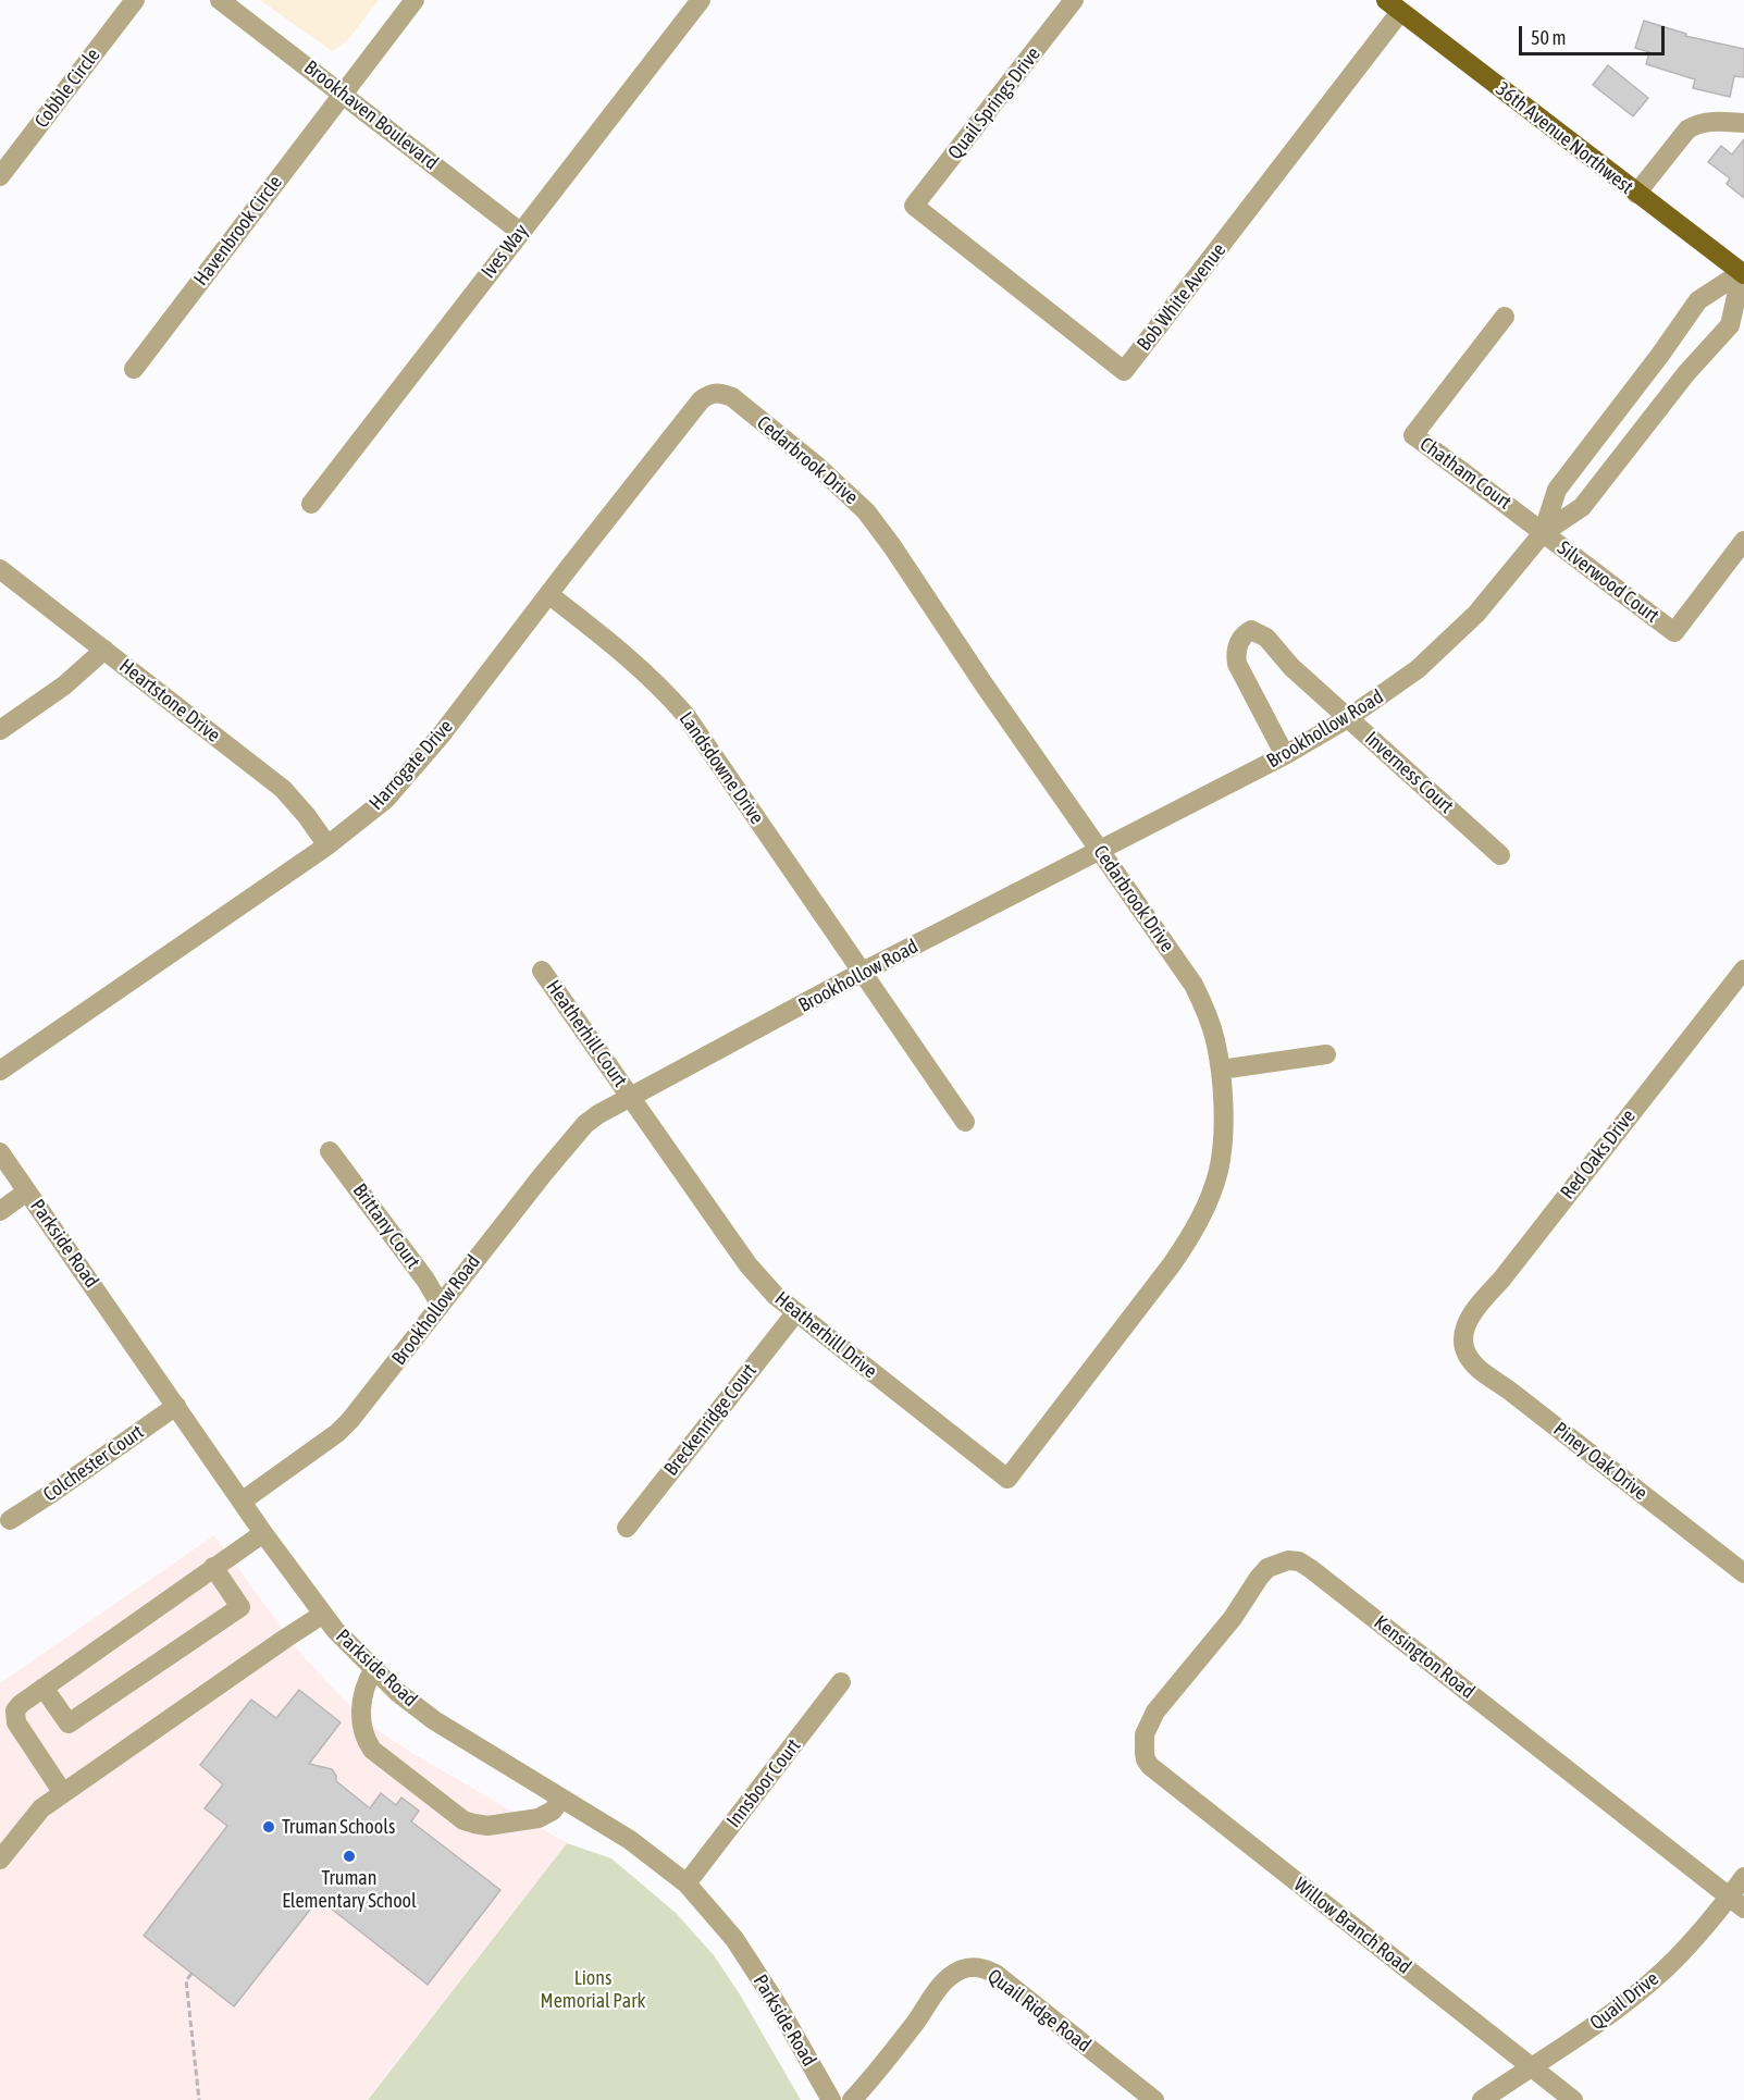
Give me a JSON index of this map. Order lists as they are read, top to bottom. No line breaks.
{"streets":{"main road":["36th Avenue Northwest"],"street":["Cobble Circle","Quail Springs Drive","Brookhaven Boulevard","Havenbrook Circle","Ives Way","Bob White Avenue","Cedarbrook Drive","Chatham Court","Silverwood Court","Heartstone Drive","Brookhollow Road","Harrogate Drive","Landsdowne Drive","Inverness Court","Heatherhill Court","Red Oaks Drive","Brittany Court","Parkside Road","Heatherhill Drive","Breckenridge Court","Piney Oak Drive","Colchester Court","Kensington Road","Innsboor Court","Willow Branch Road","Quail Drive","Quail Ridge Road"]},"crossings":[["Quail Springs Drive","Bob White Avenue"],["Brookhaven Boulevard","Havenbrook Circle"],["Brookhaven Boulevard","Ives Way"],["36th Avenue Northwest","Bob White Avenue"],["36th Avenue Northwest","Brookhollow Road"],["Cedarbrook Drive","Brookhollow Road"],["Cedarbrook Drive","Harrogate Drive"],["Cedarbrook Drive","Heatherhill Drive"],["Chatham Court","Silverwood Court"],["Chatham Court","Brookhollow Road"],["Silverwood Court","Brookhollow Road"],["Heartstone Drive","Harrogate Drive"],["Brookhollow Road","Landsdowne Drive"],["Brookhollow Road","Inverness Court"],["Brookhollow Road","Heatherhill Court"],["Brookhollow Road","Brittany Court"],["Brookhollow Road","Parkside Road"],["Brookhollow Road","Heatherhill Drive"],["Harrogate Drive","Landsdowne Drive"],["Heatherhill Court","Heatherhill Drive"],["Red Oaks Drive","Piney Oak Drive"],["Parkside Road","Colchester Court"],["Parkside Road","Innsboor Court"],["Heatherhill Drive","Breckenridge Court"],["Kensington Road","Willow Branch Road"],["Kensington Road","Quail Drive"],["Willow Branch Road","Quail Drive"]],"parks":["Lions Memorial Park"],"places":["Truman Schools","Truman Elementary School"],"scale_bar":"50 m"}
